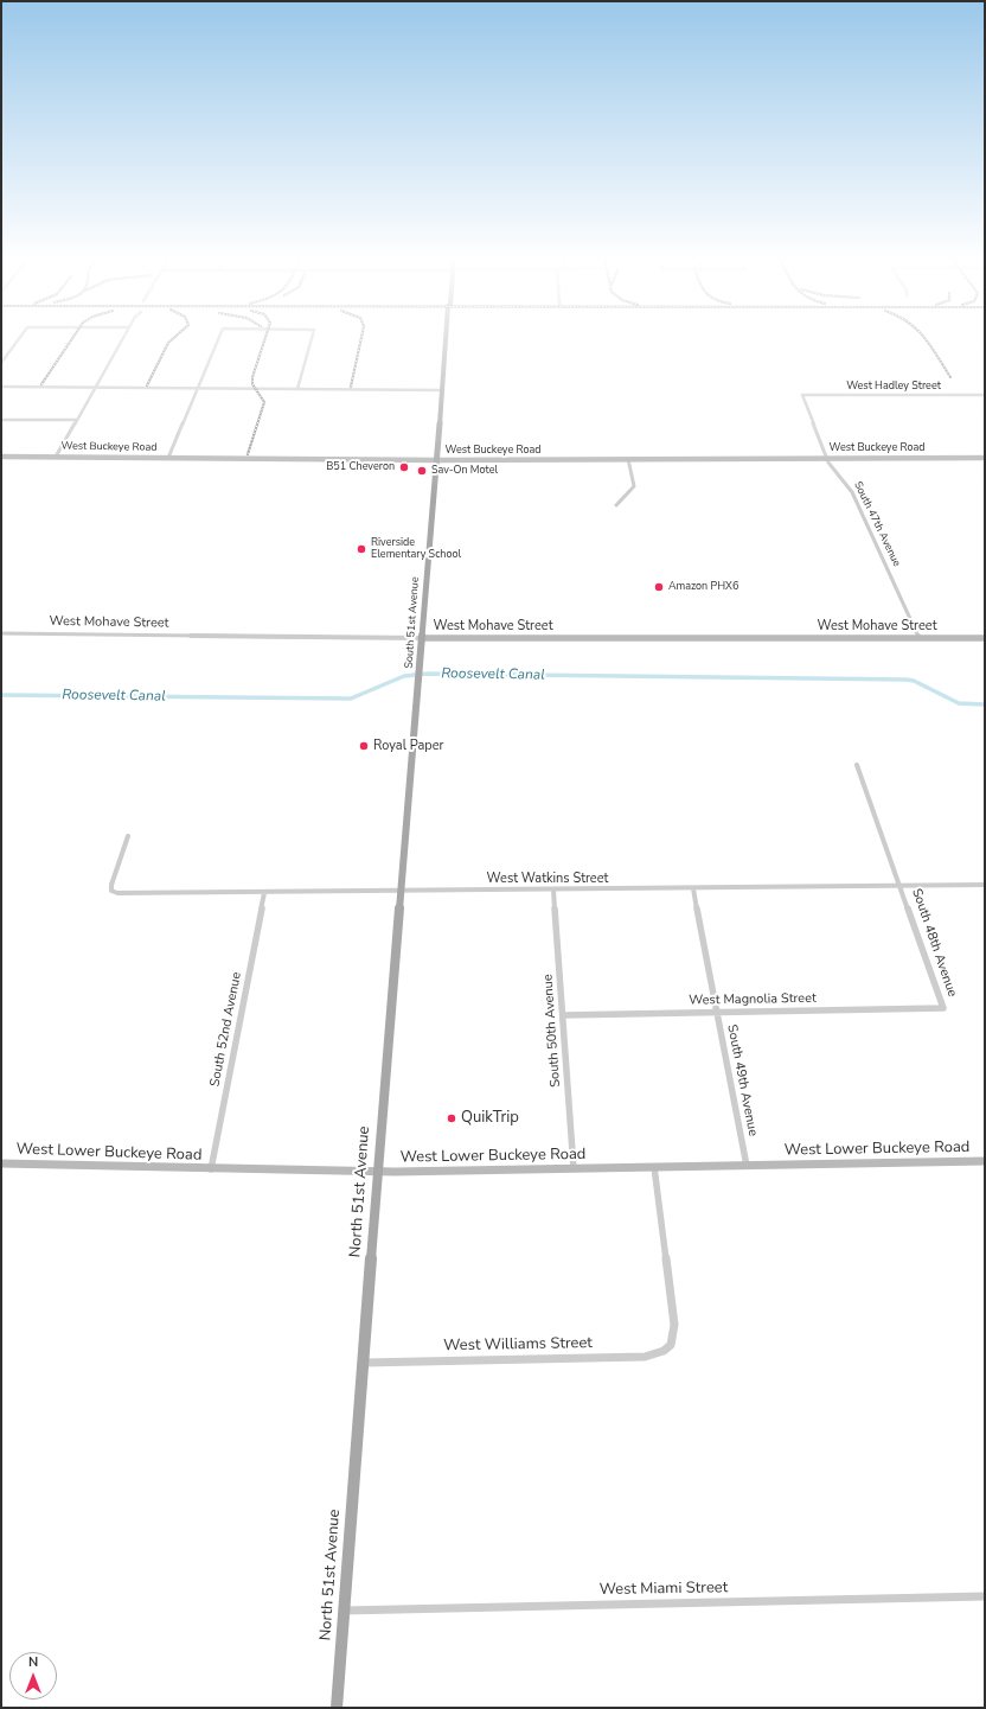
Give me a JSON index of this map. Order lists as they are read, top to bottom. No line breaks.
{"streets":{"main road":["West Buckeye Road","West Mohave Street","South 51st Avenue","West Lower Buckeye Road","North 51st Avenue"],"street":["West Hadley Street","South 47th Avenue","West Watkins Street","South 48th Avenue","West Magnolia Street","South 52nd Avenue","South 50th Avenue","South 49th Avenue","West Williams Street","West Miami Street"]},"crossings":[["West Hadley Street","South 47th Avenue"],["West Buckeye Road","South 47th Avenue"],["West Buckeye Road","South 51st Avenue"],["South 47th Avenue","West Mohave Street"],["West Mohave Street","South 51st Avenue"],["South 51st Avenue","North 51st Avenue"],["West Watkins Street","South 48th Avenue"],["West Watkins Street","South 52nd Avenue"],["West Watkins Street","South 50th Avenue"],["West Watkins Street","South 49th Avenue"],["West Watkins Street","North 51st Avenue"],["South 48th Avenue","West Magnolia Street"],["West Magnolia Street","South 50th Avenue"],["West Magnolia Street","South 49th Avenue"],["South 52nd Avenue","West Lower Buckeye Road"],["South 50th Avenue","West Lower Buckeye Road"],["South 49th Avenue","West Lower Buckeye Road"],["West Lower Buckeye Road","North 51st Avenue"],["West Lower Buckeye Road","West Williams Street"],["North 51st Avenue","West Williams Street"],["North 51st Avenue","West Miami Street"]],"water":["Roosevelt Canal"],"places":["B51 Cheveron","Sav-On Motel","Riverside Elementary School","Amazon PHX6","Royal Paper","QuikTrip"],"north":"top"}
